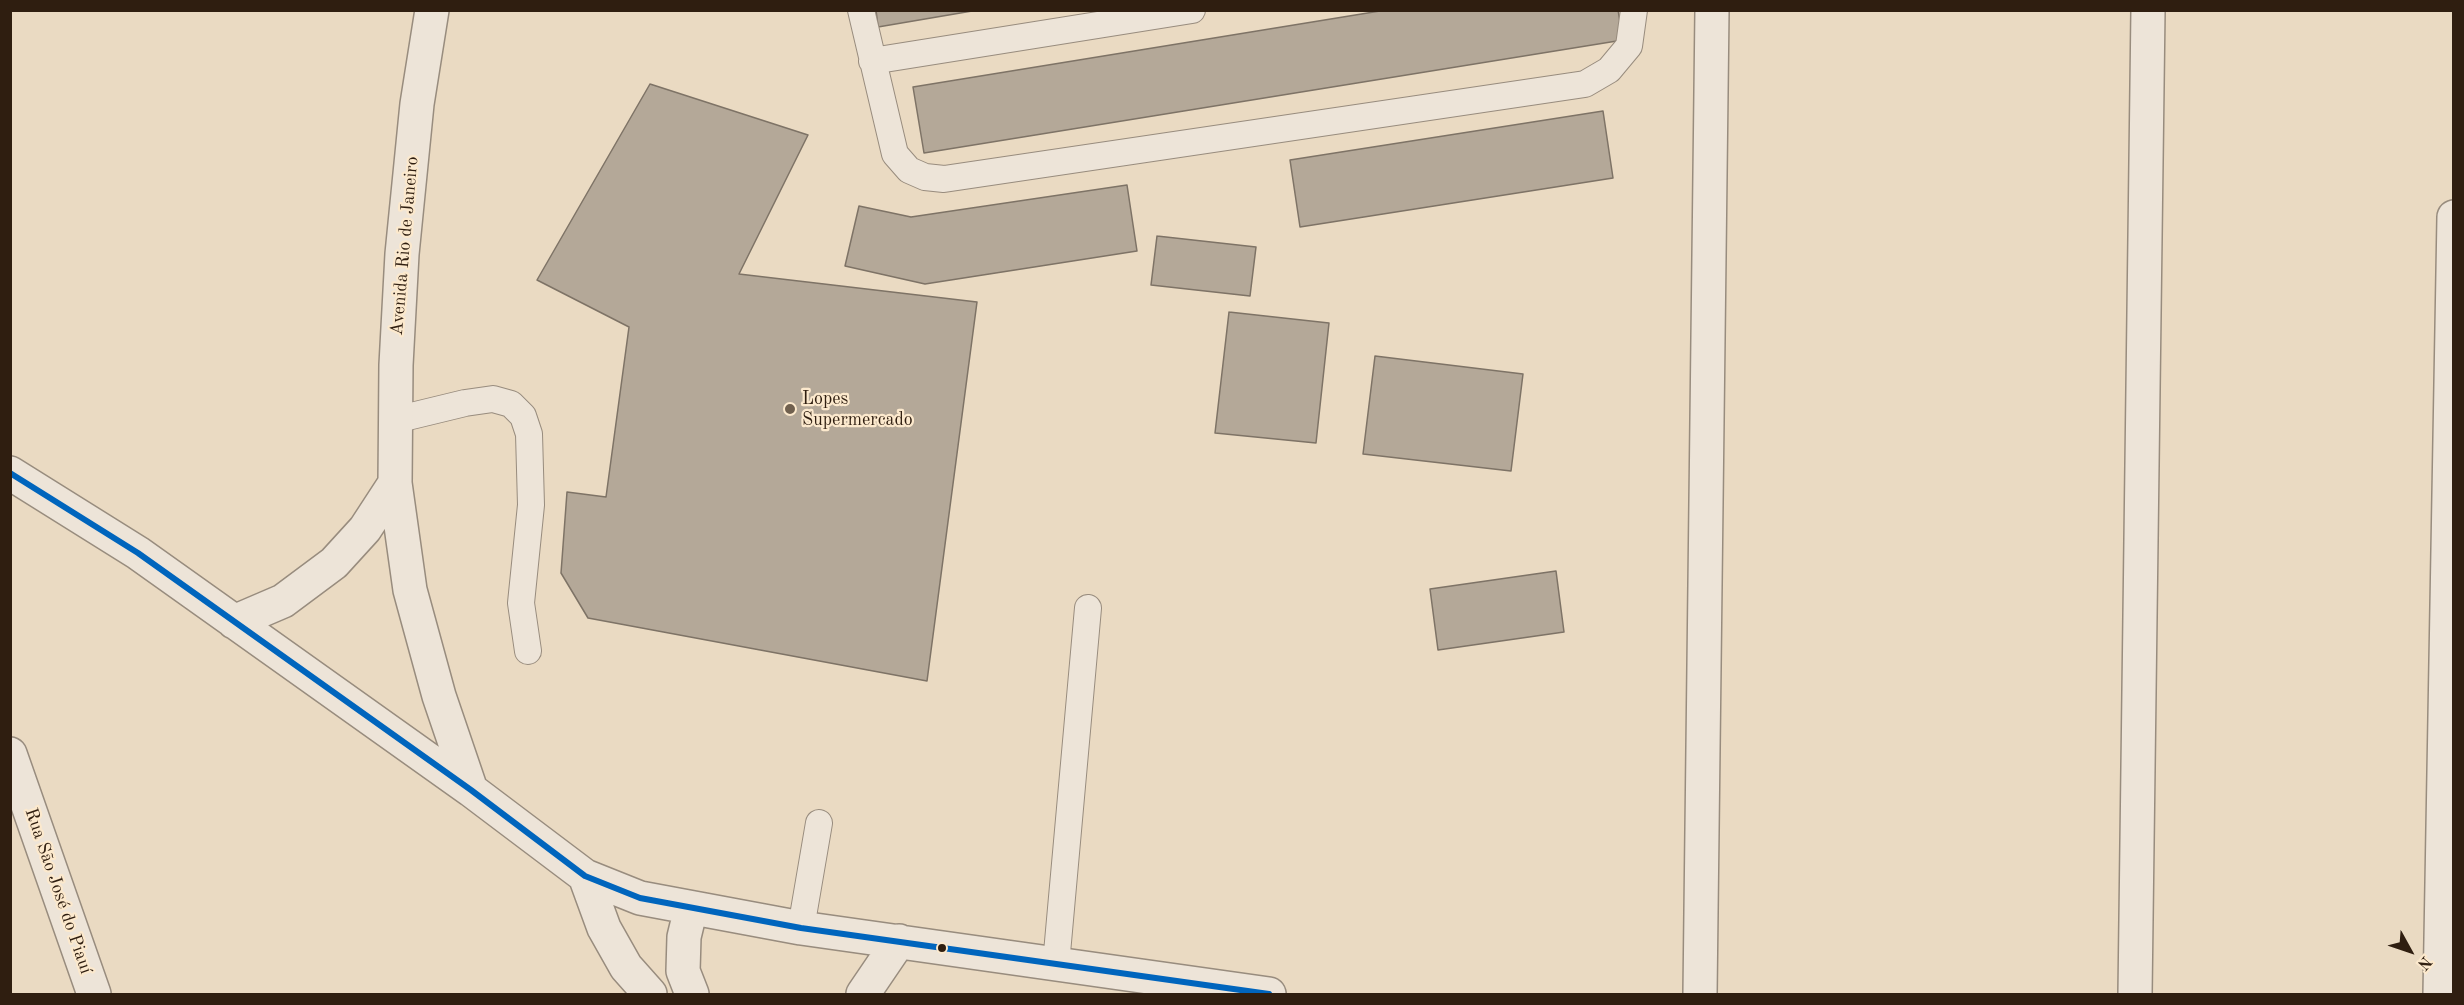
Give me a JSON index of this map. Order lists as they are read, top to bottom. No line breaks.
{"streets":{"street":["Avenida Rio de Janeiro","Rua São José do Piauí"]},"places":["Lopes Supermercado"],"north":"bottom right"}
